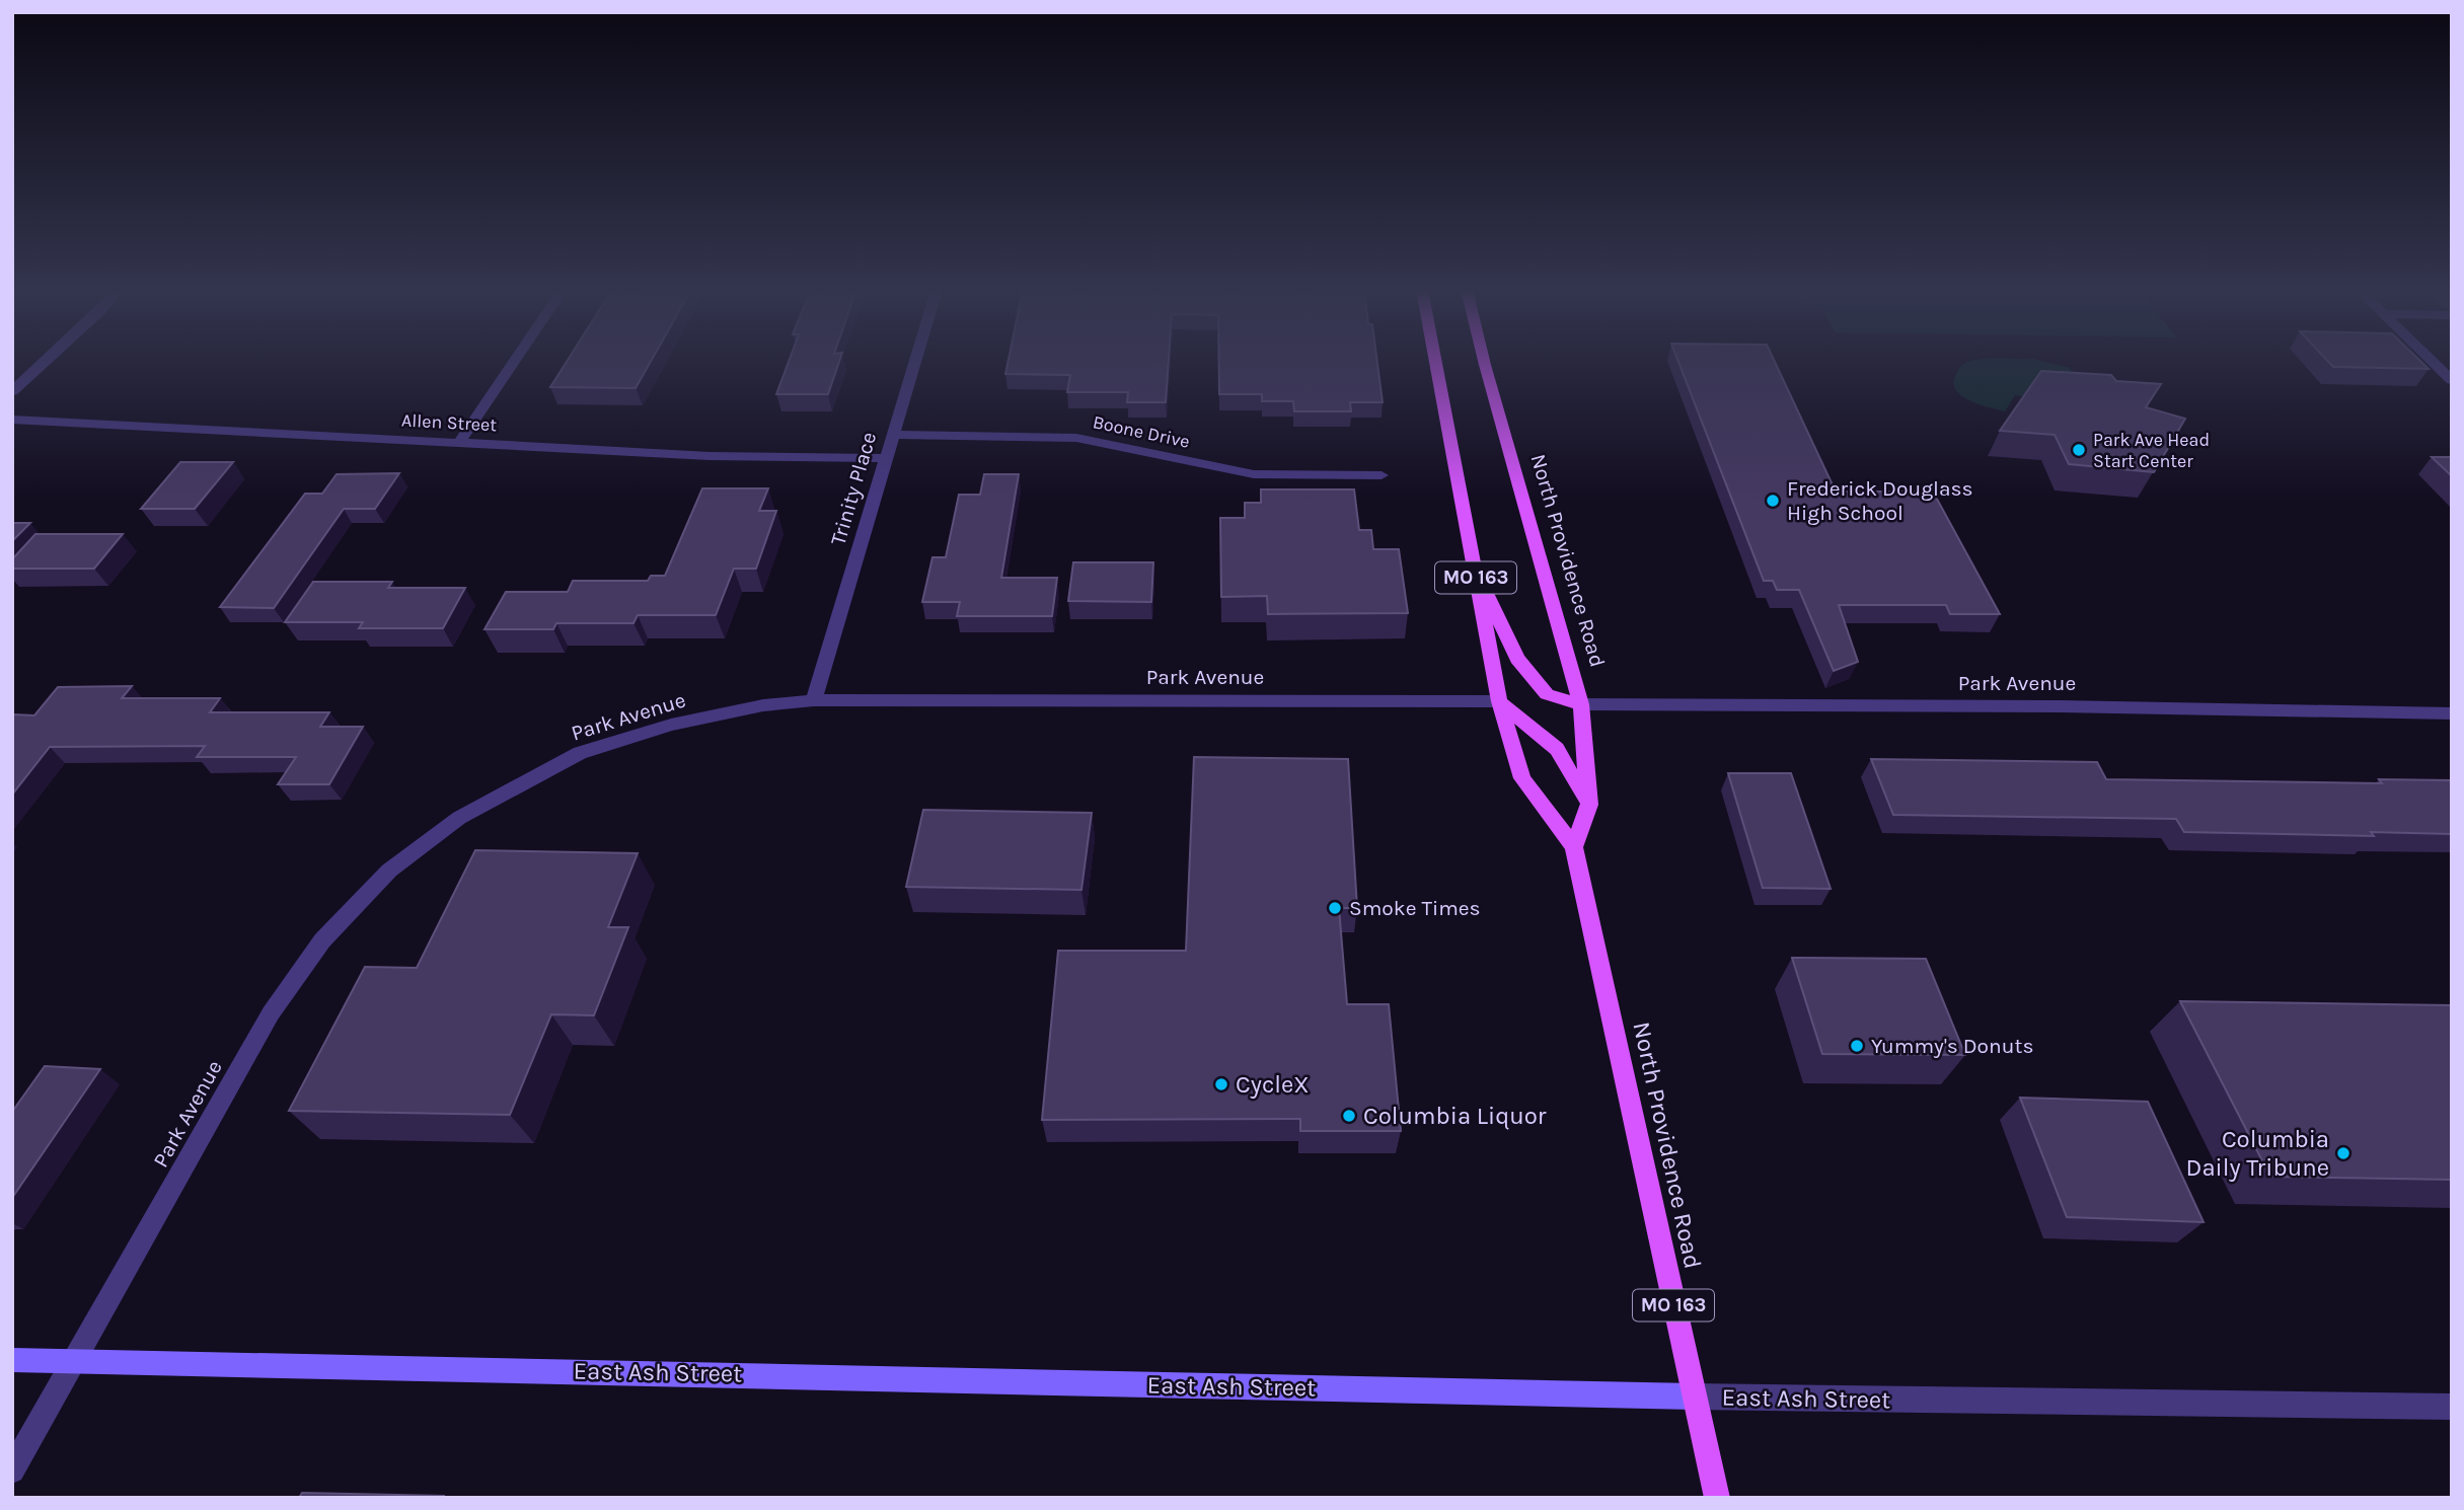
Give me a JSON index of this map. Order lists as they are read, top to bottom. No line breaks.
{"streets":{"main road":["North Providence Road","MO 163"],"street":["Allen Street","Boone Drive","Trinity Place","Park Avenue","East Ash Street"]},"crossings":[["Allen Street","Trinity Place"],["Boone Drive","Trinity Place"],["Trinity Place","Park Avenue"],["North Providence Road","Park Avenue"],["North Providence Road","East Ash Street"],["Park Avenue","East Ash Street"]],"places":["Park Ave Head Start Center","Frederick Douglass High School","Smoke Times","Yummy's Donuts","CycleX","Columbia Liquor","Columbia Daily Tribune"]}
